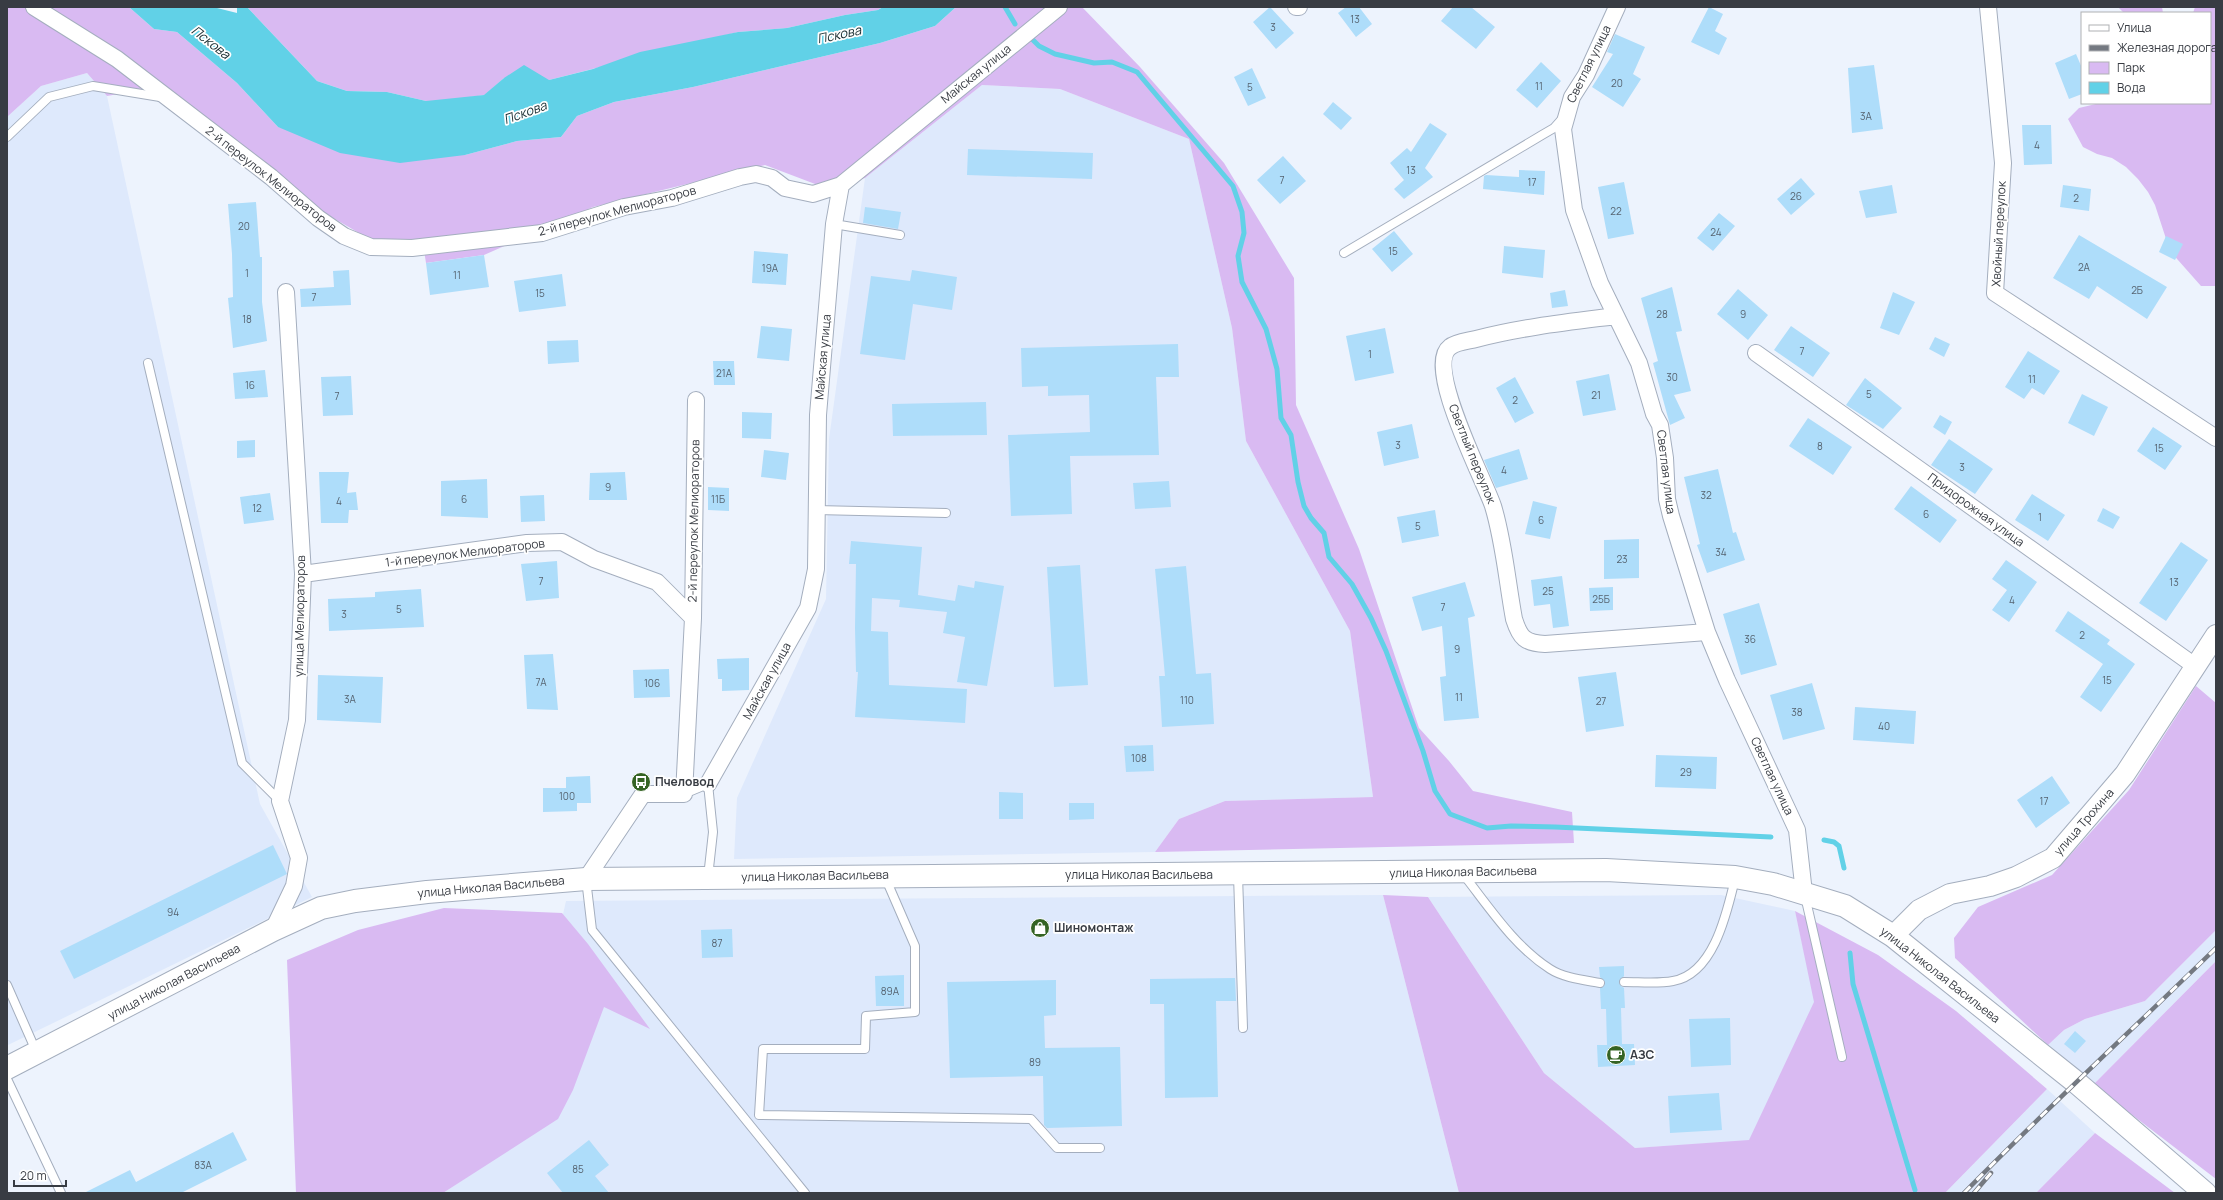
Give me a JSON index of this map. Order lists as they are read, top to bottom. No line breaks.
{"streets":{"main road":["улица Николая Васильева"],"street":["Светлая улица","Майская улица","2-й переулок Мелиораторов","Хвойный переулок","Светлый переулок","Придорожная улица","1-й переулок Мелиораторов","улица Мелиораторов","улица Трохина"]},"crossings":[["Светлая улица","Светлый переулок"],["Светлая улица","улица Николая Васильева"],["Майская улица","2-й переулок Мелиораторов"],["2-й переулок Мелиораторов","1-й переулок Мелиораторов"],["Придорожная улица","улица Трохина"],["1-й переулок Мелиораторов","улица Мелиораторов"],["улица Трохина","улица Николая Васильева"]],"water":["Пскова"],"places":{"bus stop":["Пчеловод"],"shop":["Шиномонтаж"],"cafe":["АЗС"]},"house_numbers":["13","3","20","11","5","3А","4","13","7","17","26","2","22","20","24","15","2А","19А","1","11","2Б","15","7","28","9","18","7","1","21А","30","11","16","5","21","7","2","3","8","15","3","4","9","32","6","11Б","4","12","6","1","6","5","34","23","7","13","25","25Б","4","7","5","3","2","36","9","15","7А","106","11","3А","110","27","38","40","108","29","100","17","94","87","89А","89","83А","85"],"legend":["Улица","Железная дорога","Парк","Вода"],"scale_bar":"20 m"}
